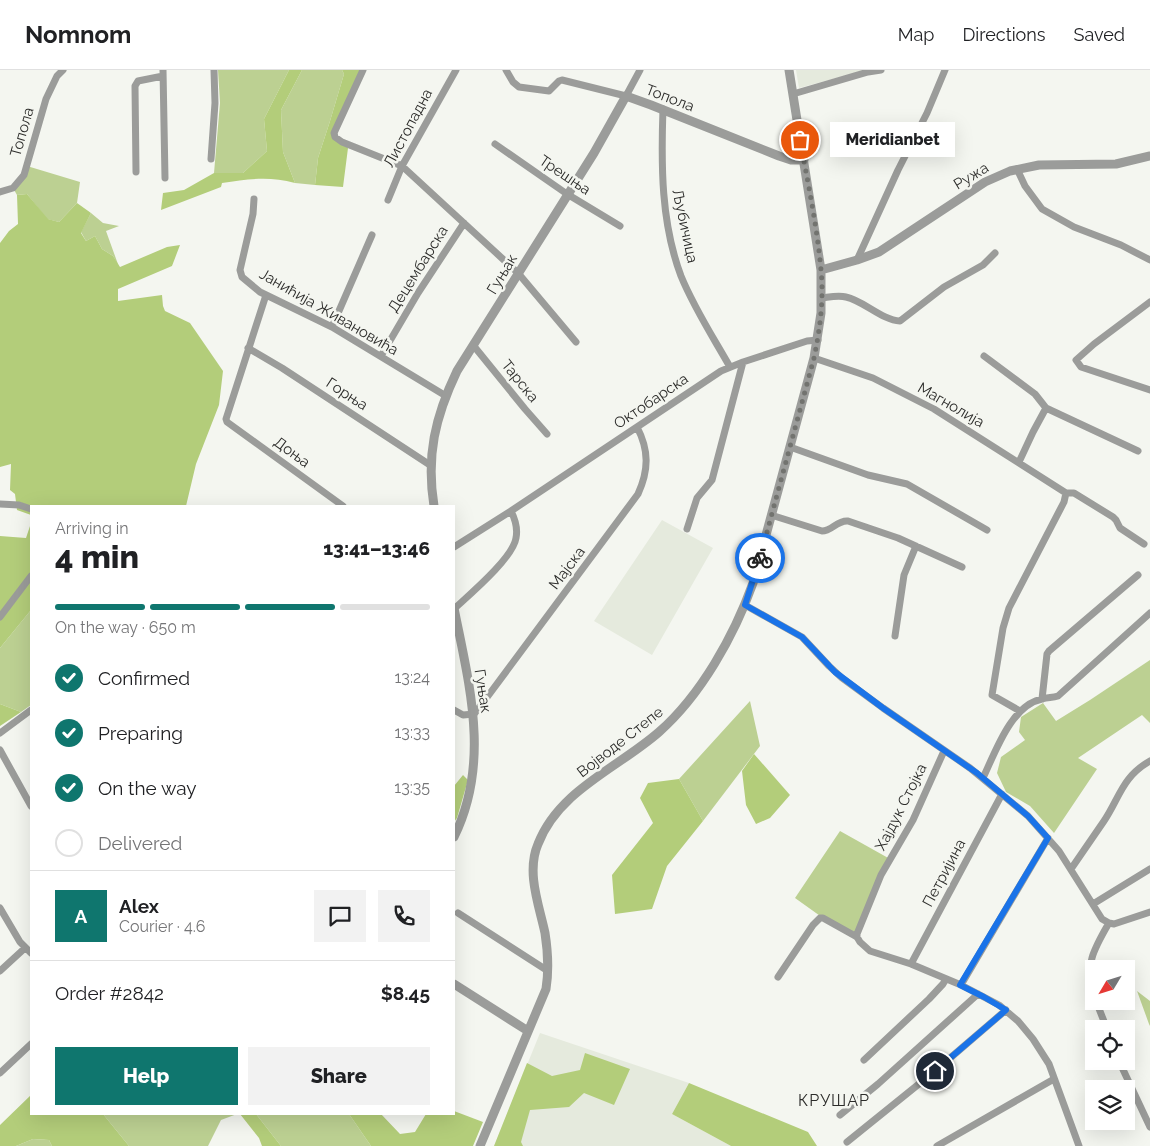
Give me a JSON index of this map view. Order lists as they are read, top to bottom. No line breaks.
{"streets":{"street":["Топола","Листопадна","Трешња","Ружа","Љубичица","Децембарска","Гуњак","Јанићија Живановића","Тарска","Горња","Октобарска","Магнолија","Доња","Мајска","Војводе Степе","Хајдук Стојка","Петријина"]},"crossings":[["Топола","Љубичица"],["Топола","Гуњак"],["Топола","Војводе Степе"],["Трешња","Гуњак"],["Ружа","Војводе Степе"],["Љубичица","Октобарска"],["Децембарска","Јанићија Живановића"],["Гуњак","Јанићија Живановића"],["Гуњак","Тарска"],["Гуњак","Горња"],["Гуњак","Мајска"],["Горња","Доња"],["Октобарска","Мајска"],["Октобарска","Војводе Степе"],["Магнолија","Војводе Степе"],["Војводе Степе","Хајдук Стојка"]],"districts":["КРУШАР"],"places":["Meridianbet"],"north":"bottom left","page":{"header":"Nomnom","nav":["Map","Directions","Saved"],"bubble":"Meridianbet","heading":["4 min","Arriving in","13:41–13:46"],"panel":["Alex","Courier · 4.6","Order #2842","$8.45"],"bar":"On the way · 650 m","list":[["Confirmed","13:24"],["Preparing","13:33"],["On the way","13:35"],"Delivered"],"round":"A","buttons":["Help","Share"]}}
